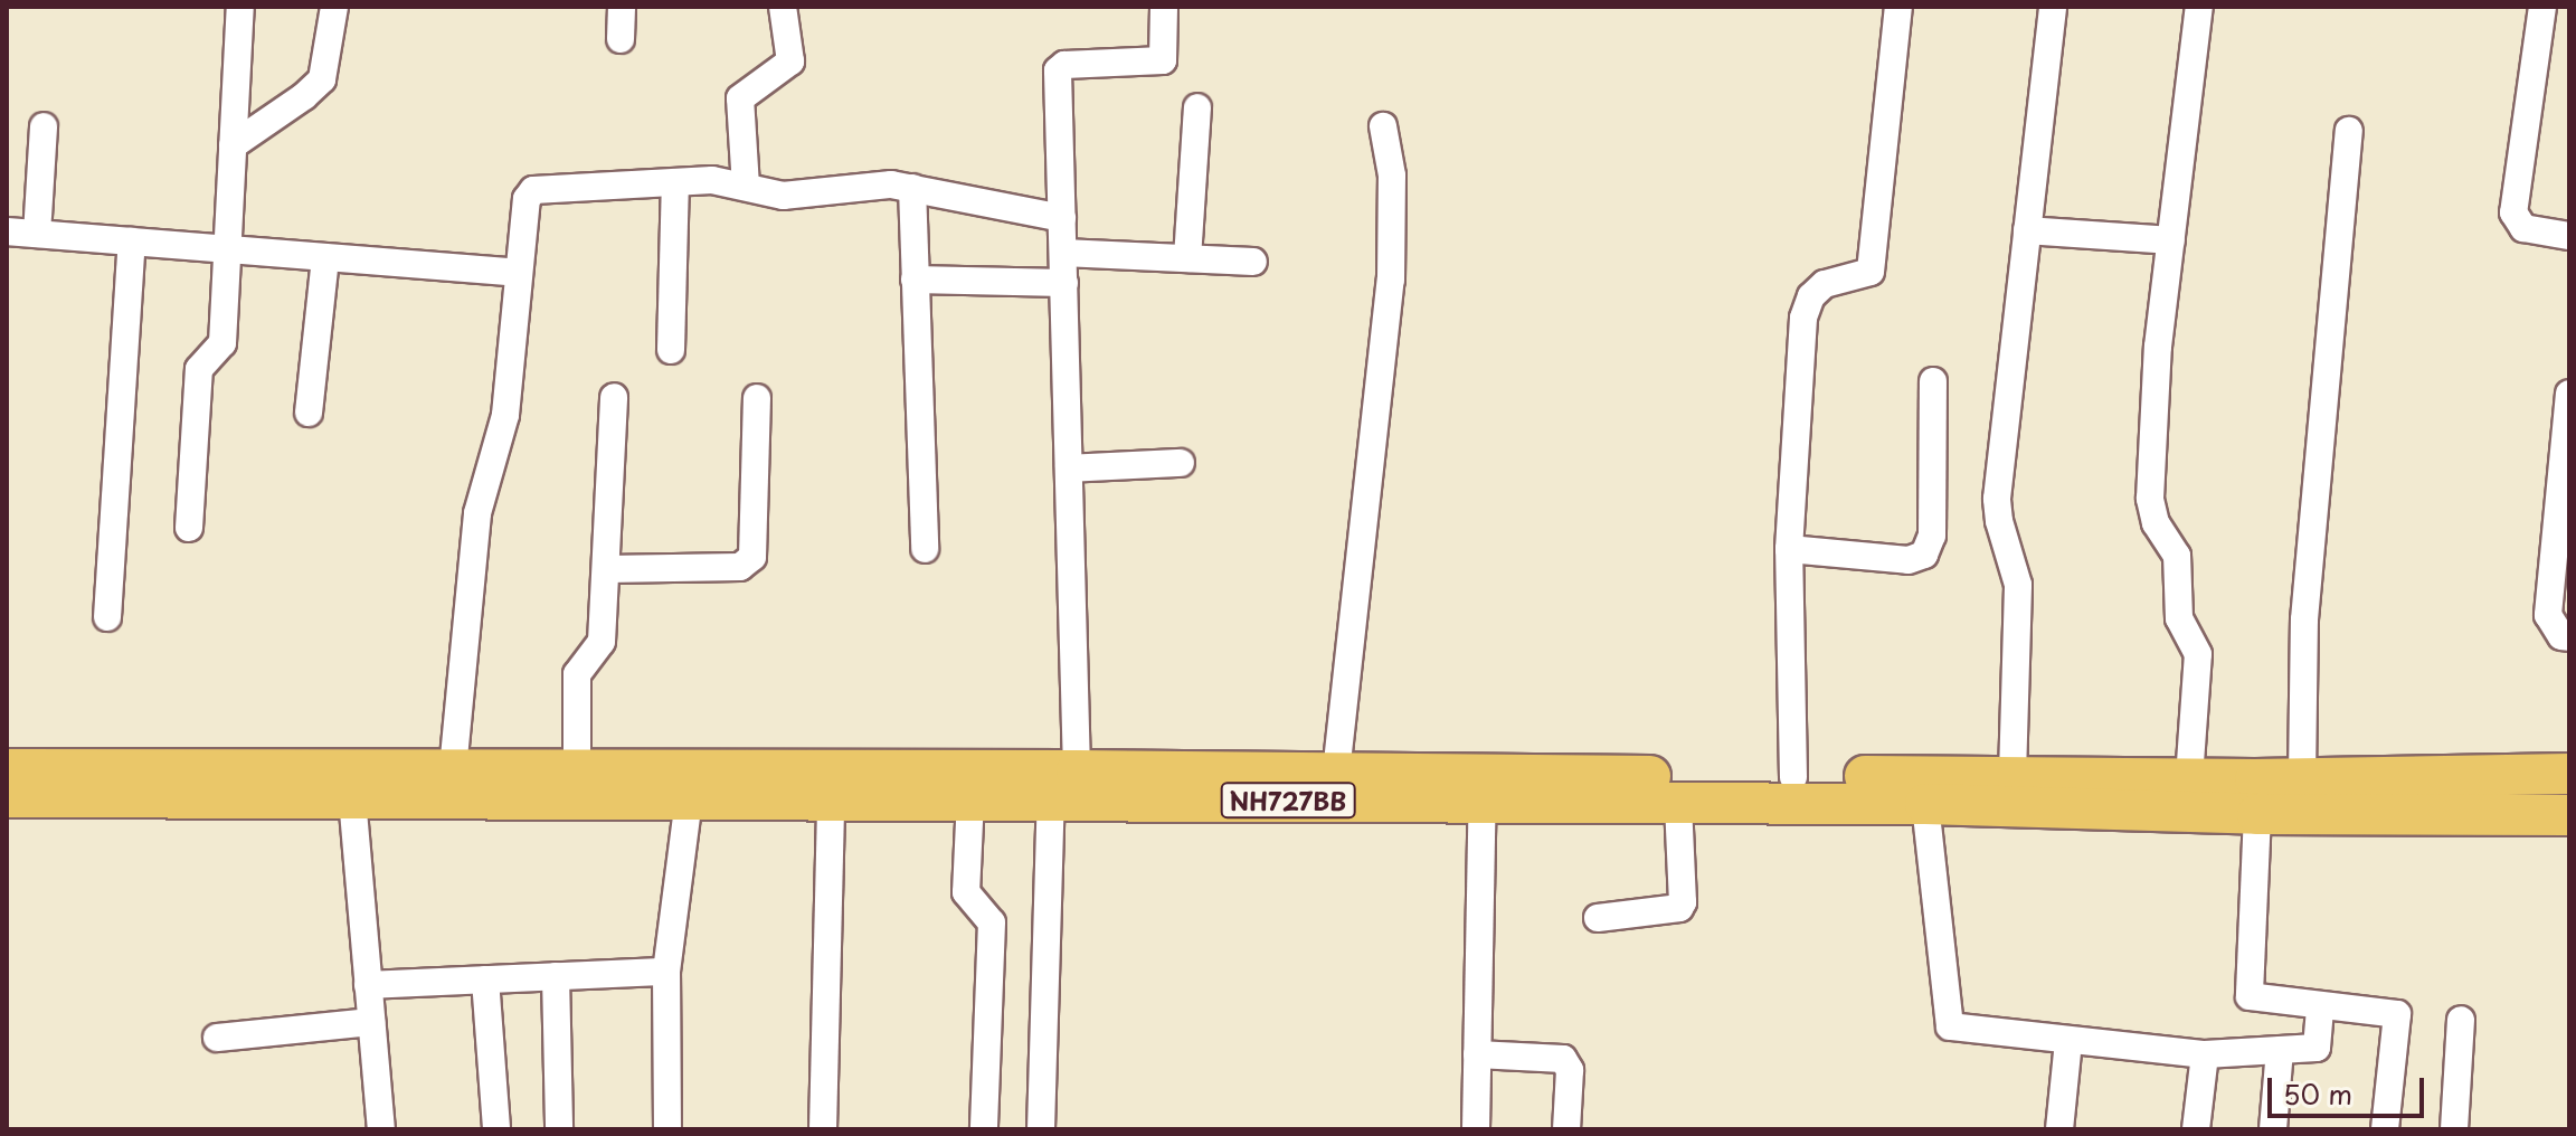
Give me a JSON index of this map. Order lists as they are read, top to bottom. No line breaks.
{"streets":{"highway":["NH727BB"]},"scale_bar":"50 m"}
